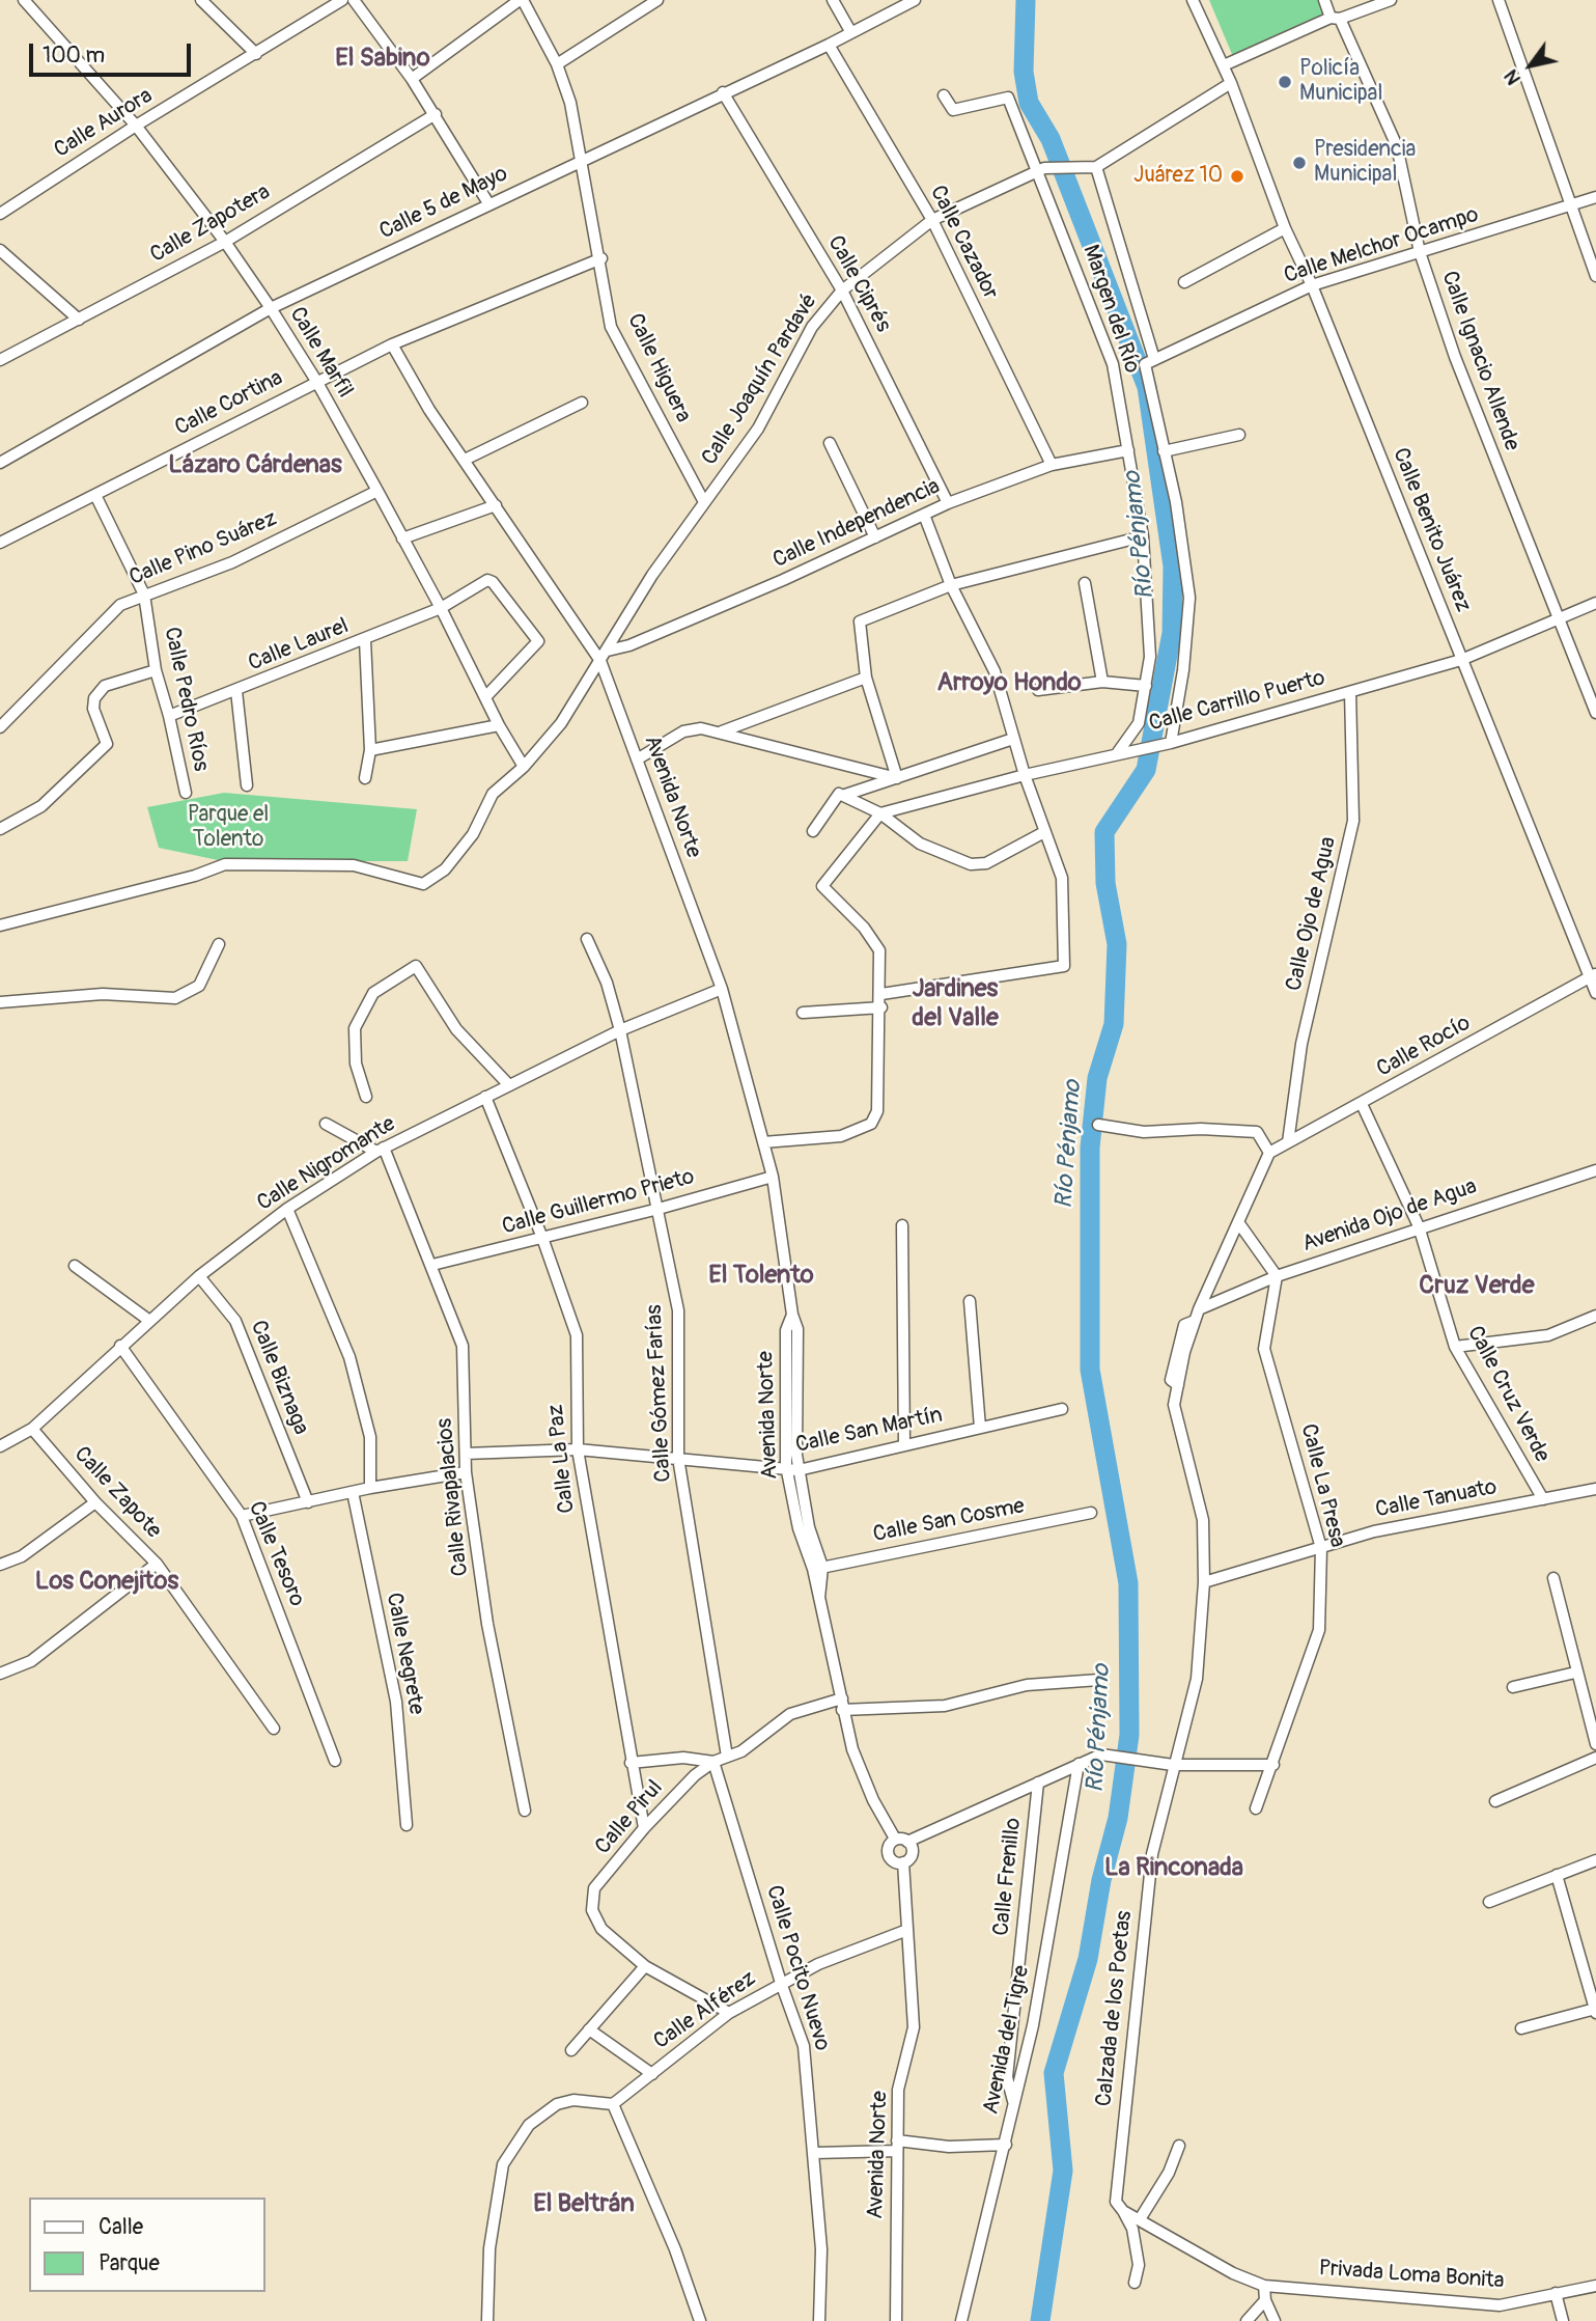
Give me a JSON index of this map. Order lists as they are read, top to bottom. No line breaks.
{"streets":{"street":["Calle Aurora","Calle 5 de Mayo","Calle Zapotera","Calle Cazador","Calle Melchor Ocampo","Calle Ciprés","Margen del Río","Calle Marfil","Calle Ignacio Allende","Calle Higuera","Calle Joaquín Pardavé","Calle Cortina","Calle Independencia","Calle Benito Juárez","Calle Pino Suárez","Calle Laurel","Calle Pedro Ríos","Calle Carrillo Puerto","Avenida Norte","Calle Ojo de Agua","Calle Rocío","Calle Nigromante","Calle Guillermo Prieto","Avenida Ojo de Agua","Calle Biznaga","Calle Gómez Farías","Calle Cruz Verde","Calle San Martín","Calle La Paz","Calle La Presa","Calle Zapote","Calle Rivapalacios","Calle Tanuato","Calle San Cosme","Calle Tesoro","Calle Negrete","Calle Pirul","Calle Frenillo","Calle Pocito Nuevo","Calzada de los Poetas","Calle Alférez","Avenida del Tigre","Privada Loma Bonita"]},"crossings":[["Calle Aurora","Calle Marfil"],["Calle 5 de Mayo","Calle Cazador"],["Calle 5 de Mayo","Calle Ciprés"],["Calle 5 de Mayo","Calle Marfil"],["Calle 5 de Mayo","Calle Higuera"],["Calle Zapotera","Calle Marfil"],["Calle Cazador","Calle Joaquín Pardavé"],["Calle Cazador","Calle Independencia"],["Calle Melchor Ocampo","Calle Ignacio Allende"],["Calle Melchor Ocampo","Calle Benito Juárez"],["Calle Ciprés","Calle Joaquín Pardavé"],["Calle Ciprés","Calle Independencia"],["Margen del Río","Calle Joaquín Pardavé"],["Margen del Río","Calle Independencia"],["Margen del Río","Calle Carrillo Puerto"],["Calle Marfil","Calle Joaquín Pardavé"],["Calle Marfil","Calle Cortina"],["Calle Marfil","Calle Pino Suárez"],["Calle Marfil","Calle Laurel"],["Calle Ignacio Allende","Calle Carrillo Puerto"],["Calle Higuera","Calle Joaquín Pardavé"],["Calle Higuera","Calle Cortina"],["Calle Joaquín Pardavé","Calle Independencia"],["Calle Joaquín Pardavé","Avenida Norte"],["Calle Cortina","Calle Pedro Ríos"],["Calle Cortina","Avenida Norte"],["Calle Benito Juárez","Calle Carrillo Puerto"],["Calle Benito Juárez","Calle Rocío"],["Calle Pino Suárez","Calle Pedro Ríos"],["Calle Laurel","Calle Pedro Ríos"],["Calle Carrillo Puerto","Calle Ojo de Agua"],["Avenida Norte","Calle Nigromante"],["Avenida Norte","Calle Guillermo Prieto"],["Avenida Norte","Calle San Martín"],["Avenida Norte","Calle San Cosme"],["Avenida Norte","Calle Alférez"],["Calle Ojo de Agua","Calle Rocío"],["Calle Rocío","Calle Cruz Verde"],["Calle Rocío","Calzada de los Poetas"],["Calle Nigromante","Calle Biznaga"],["Calle Nigromante","Calle Gómez Farías"],["Calle Nigromante","Calle La Paz"],["Calle Nigromante","Calle Zapote"],["Calle Nigromante","Calle Rivapalacios"],["Calle Nigromante","Calle Tesoro"],["Calle Guillermo Prieto","Calle Gómez Farías"],["Calle Guillermo Prieto","Calle La Paz"],["Calle Guillermo Prieto","Calle Rivapalacios"],["Avenida Ojo de Agua","Calle Cruz Verde"],["Avenida Ojo de Agua","Calle La Presa"],["Avenida Ojo de Agua","Calzada de los Poetas"],["Calle Gómez Farías","Calle San Martín"],["Calle Cruz Verde","Calle Tanuato"],["Calle San Martín","Calle La Paz"],["Calle San Martín","Calle Rivapalacios"],["Calle La Paz","Calle Pirul"],["Calle La Presa","Calle Tanuato"],["Calle Tanuato","Calzada de los Poetas"],["Calle Pirul","Calle Pocito Nuevo"],["Calle Frenillo","Avenida del Tigre"],["Calle Pocito Nuevo","Calle Alférez"]],"districts":["El Sabino","Lázaro Cárdenas","Arroyo Hondo","Jardines del Valle","El Tolento","Cruz Verde","Los Conejitos","La Rinconada","El Beltrán"],"water":["Río Pénjamo"],"parks":["Parque el Tolento"],"places":["Policía Municipal","Presidencia Municipal","Juárez 10"],"legend":["Calle","Parque"],"scale_bar":"100 m","north":"bottom left"}
